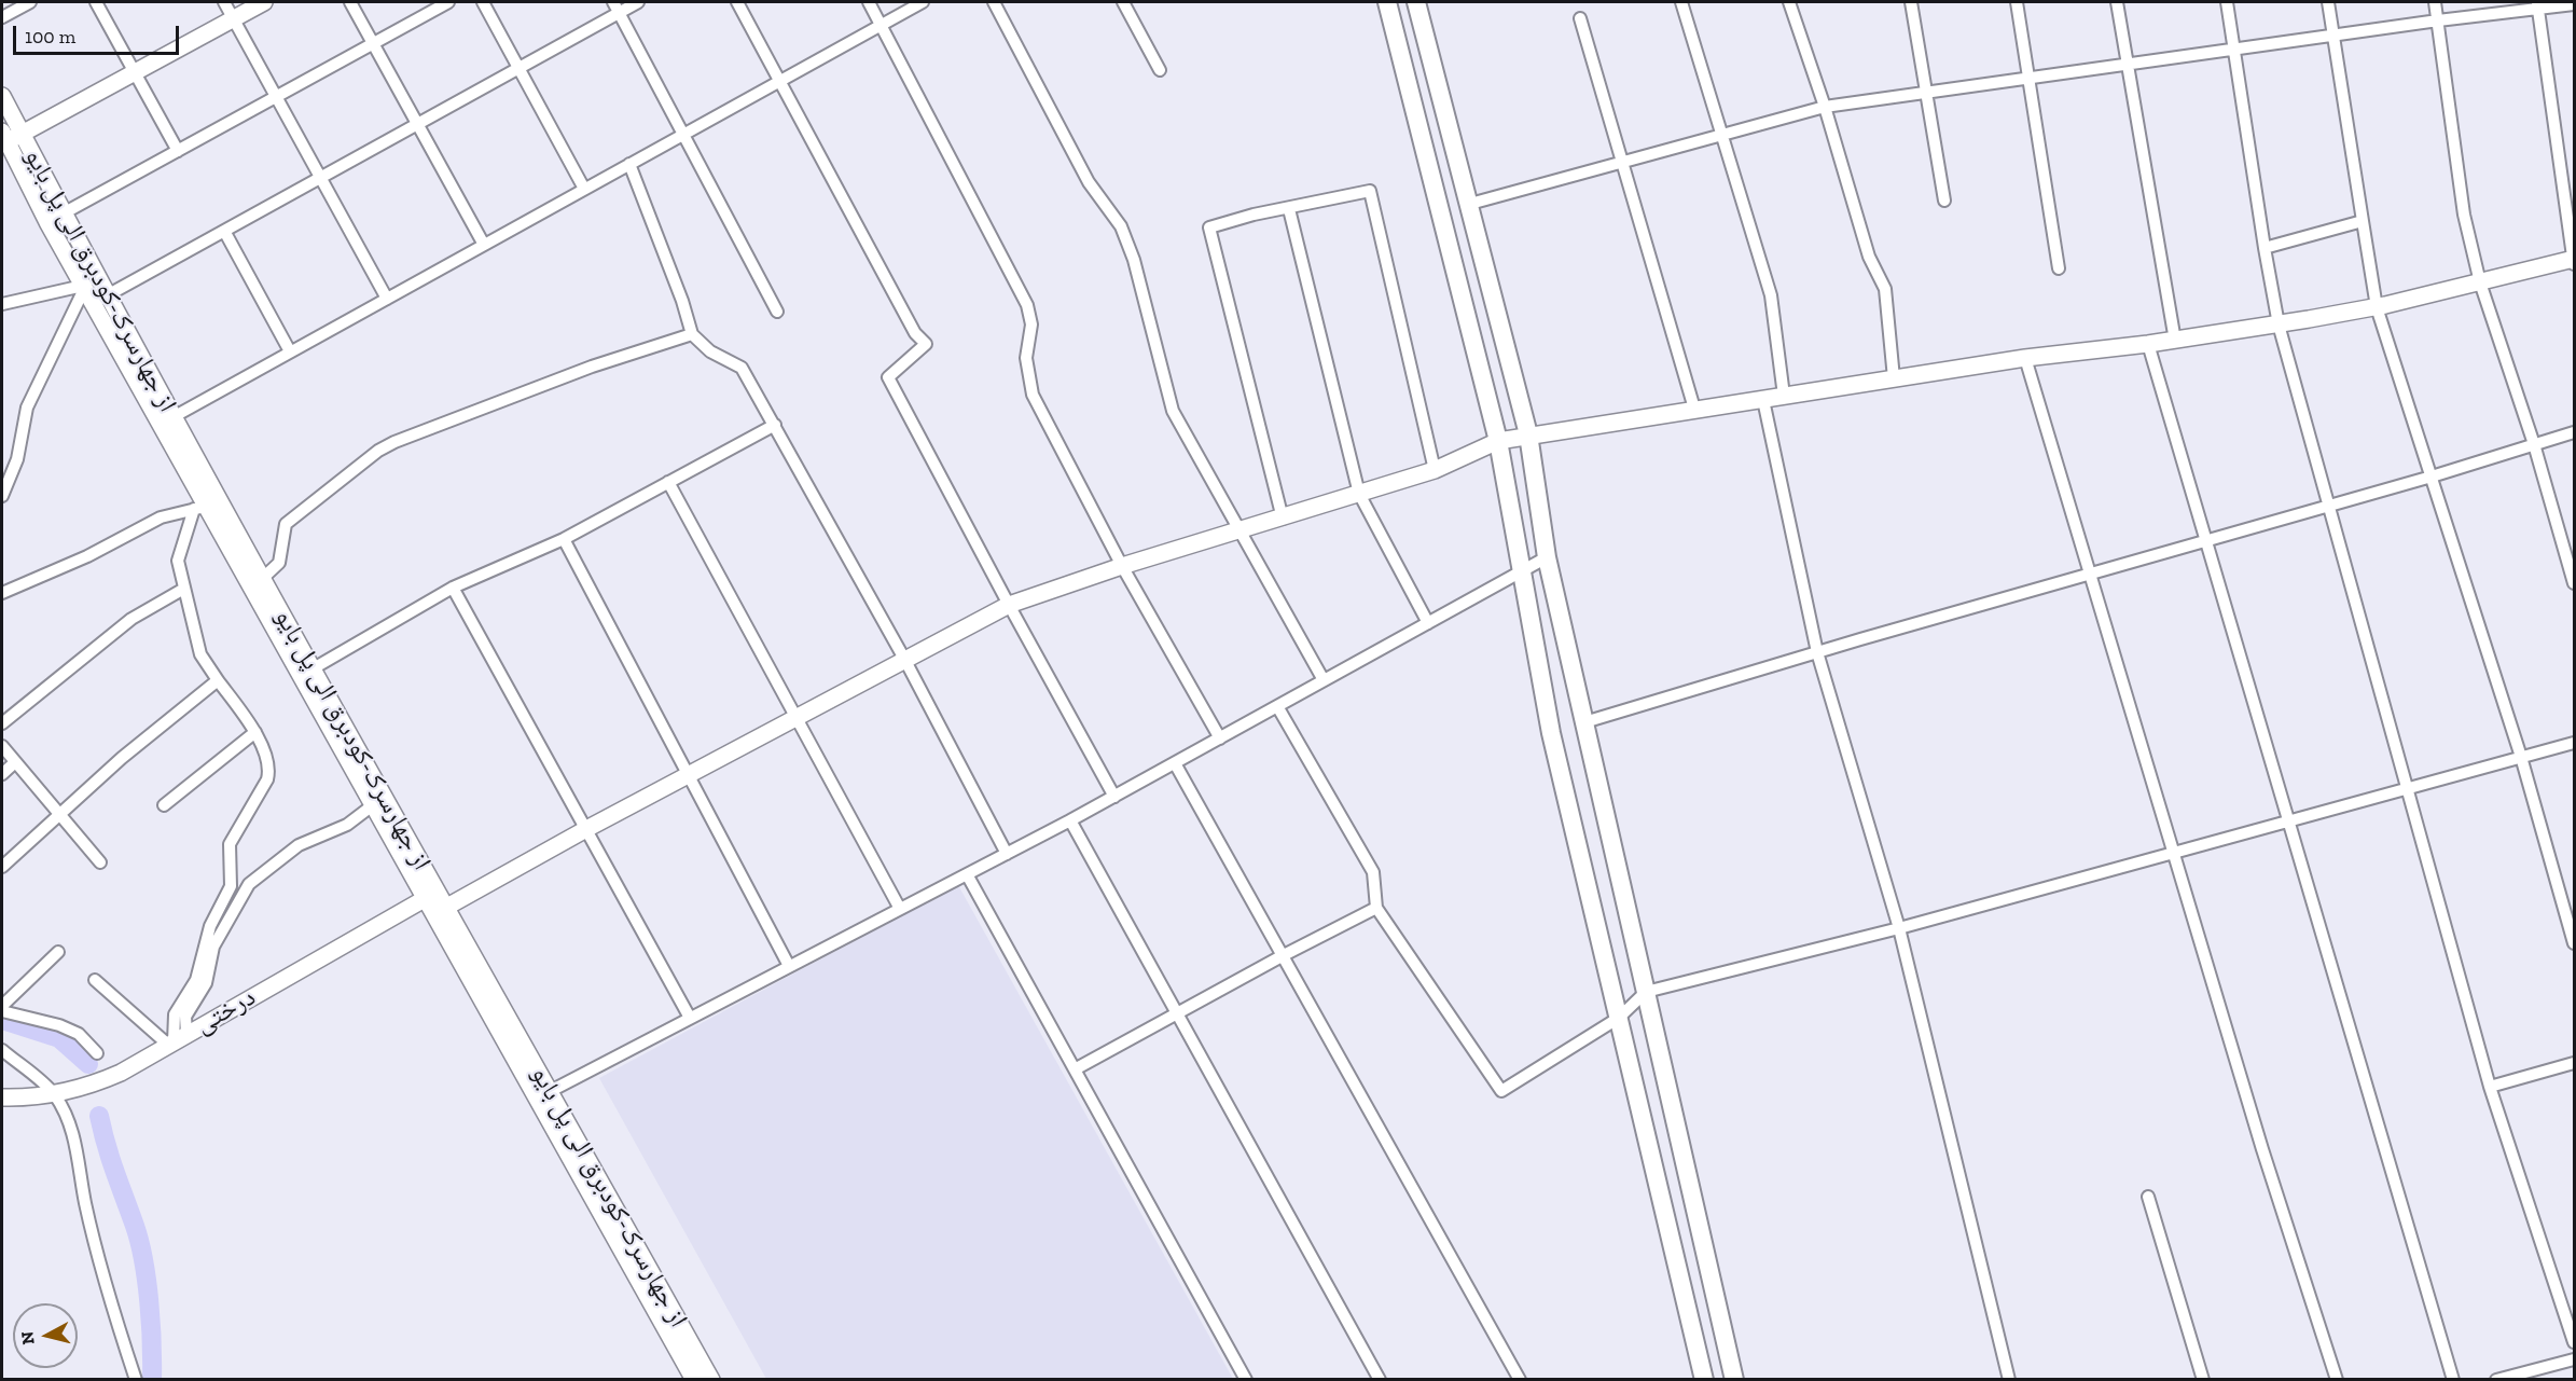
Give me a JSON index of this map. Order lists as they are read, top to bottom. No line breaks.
{"streets":{"street":["از جهارسرک-کودبرق الی پل بایو","درختی"]},"crossings":[["از جهارسرک-کودبرق الی پل بایو","درختی"]],"scale_bar":"100 m","north":"left"}
